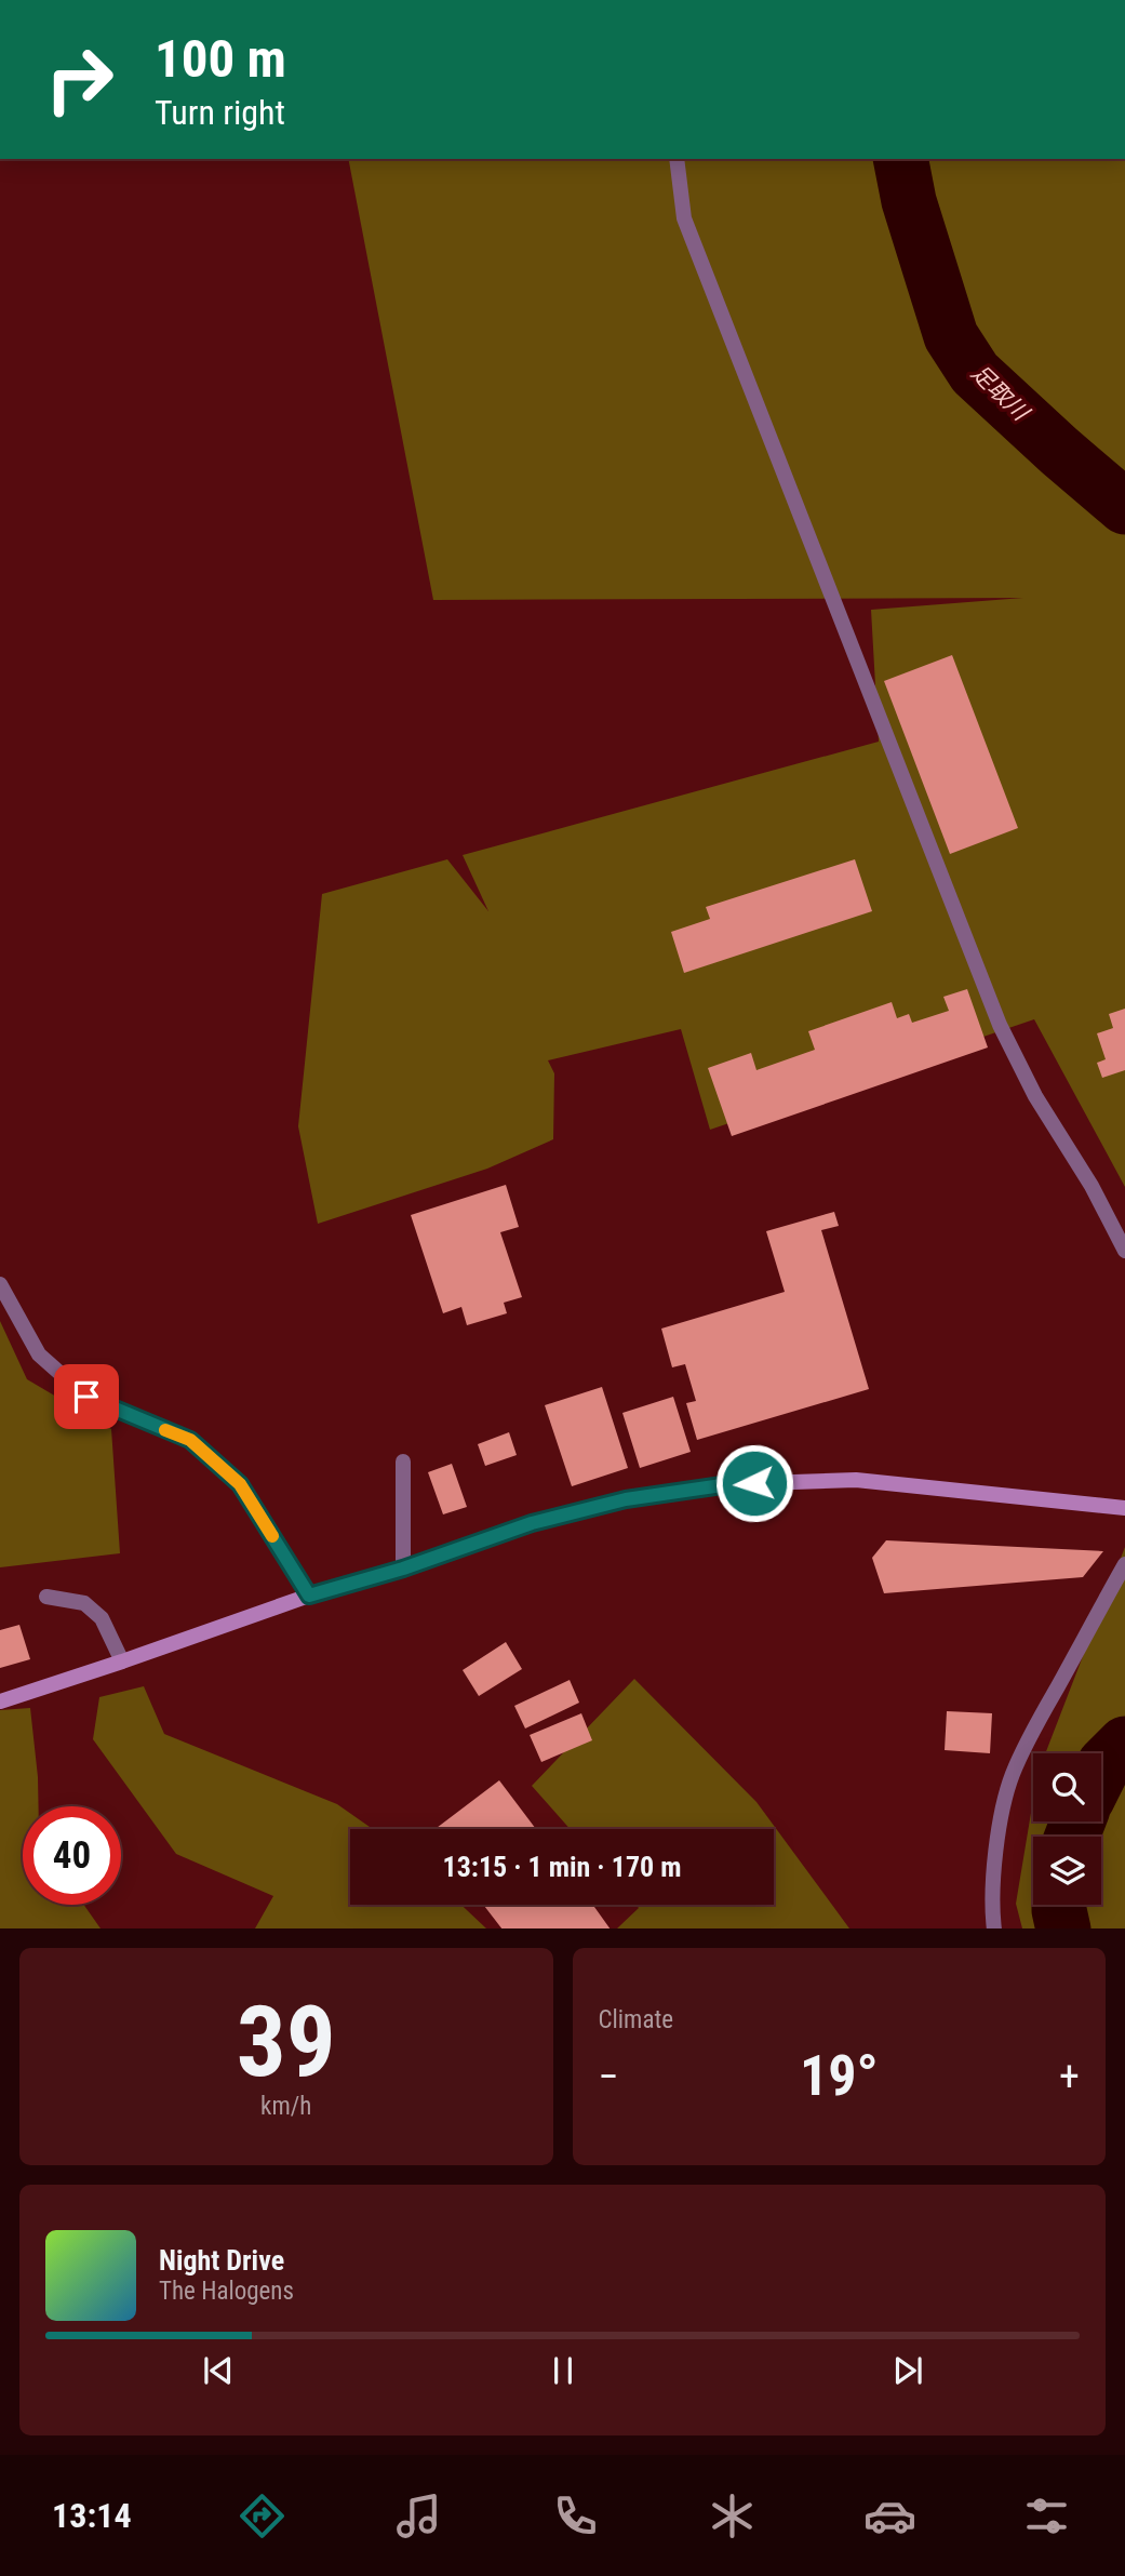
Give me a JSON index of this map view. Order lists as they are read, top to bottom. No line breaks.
{"water":["足取川"],"page":{"turn":["100 m","Turn right"],"limit":"40","trip":"13:15 · 1 min · 170 m","tile":[["39","km/h"],"Climate"],"heat":["−","19°","+"],"song":["Night Drive","The Halogens"],"tabs":"13:14"}}
